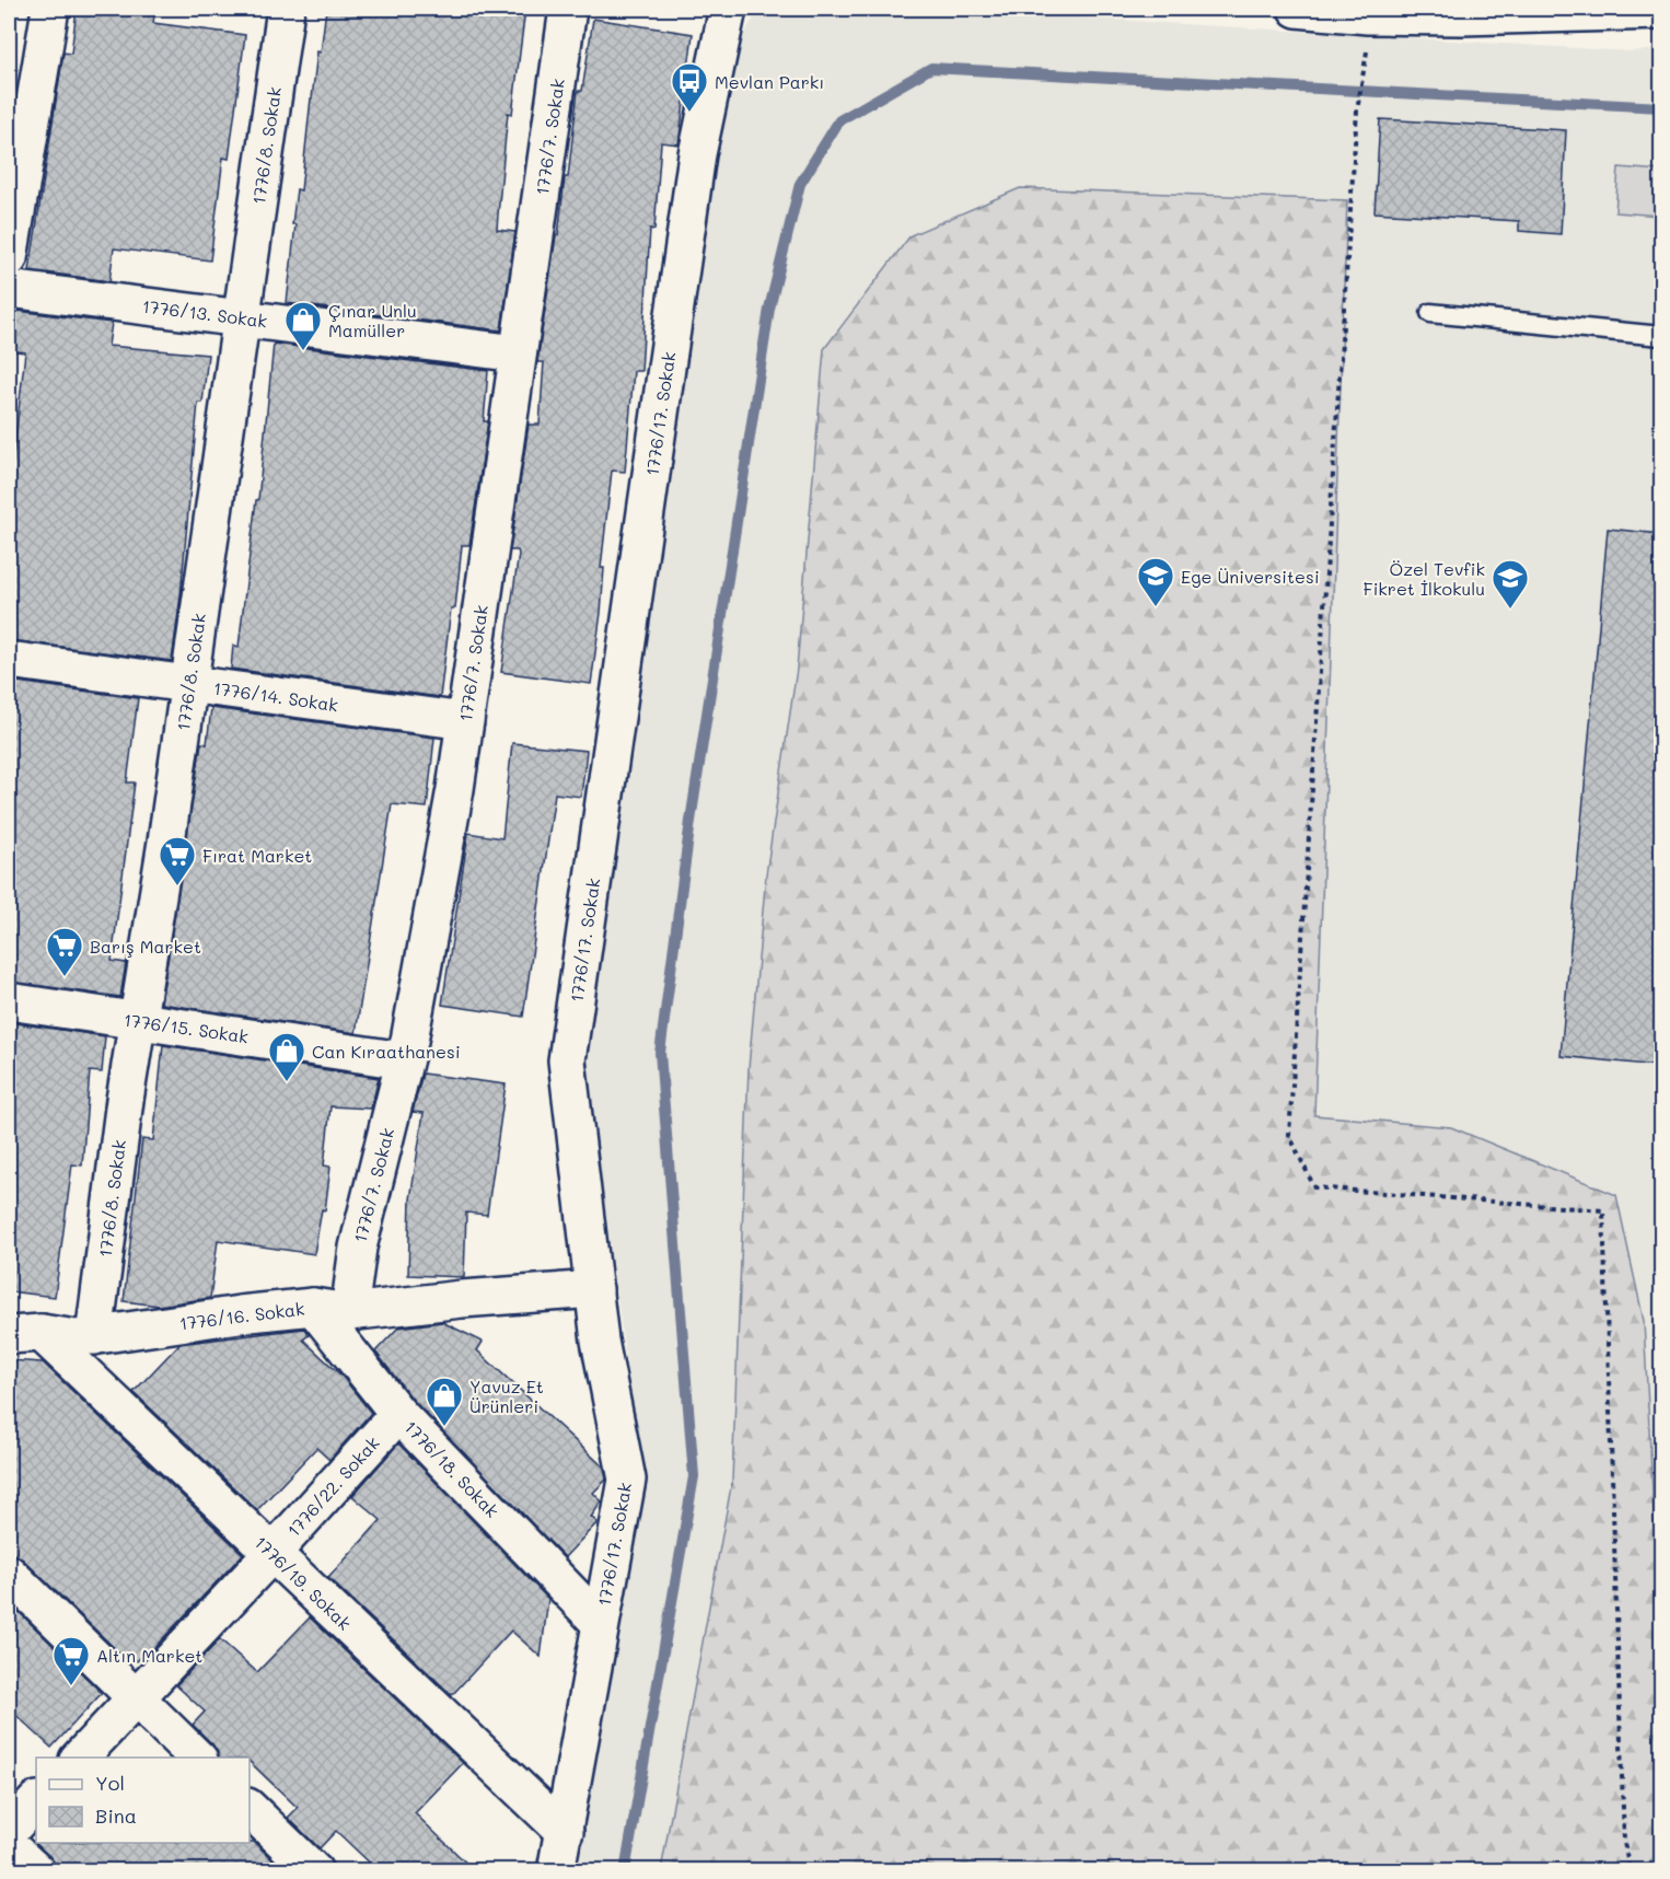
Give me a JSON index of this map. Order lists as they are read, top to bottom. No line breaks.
{"streets":{"street":["1776/7. Sokak","1776/8. Sokak","1776/13. Sokak","1776/17. Sokak","1776/14. Sokak","1776/15. Sokak","1776/16. Sokak","1776/18. Sokak","1776/22. Sokak","1776/19. Sokak"]},"crossings":[["1776/7. Sokak","1776/13. Sokak"],["1776/7. Sokak","1776/14. Sokak"],["1776/7. Sokak","1776/15. Sokak"],["1776/7. Sokak","1776/16. Sokak"],["1776/8. Sokak","1776/13. Sokak"],["1776/8. Sokak","1776/14. Sokak"],["1776/8. Sokak","1776/15. Sokak"],["1776/8. Sokak","1776/16. Sokak"],["1776/17. Sokak","1776/16. Sokak"],["1776/17. Sokak","1776/18. Sokak"],["1776/17. Sokak","1776/19. Sokak"],["1776/16. Sokak","1776/18. Sokak"],["1776/16. Sokak","1776/19. Sokak"],["1776/18. Sokak","1776/22. Sokak"],["1776/22. Sokak","1776/19. Sokak"]],"places":{"bus stop":["Mevlan Parkı"],"shop":["Çınar Unlu Mamüller","Can Kıraathanesi","Yavuz Et Ürünleri"],"school or university":["Ege Üniversitesi","Özel Tevfik Fikret İlkokulu"],"supermarket":["Fırat Market","Barış Market","Altın Market"]},"legend":["Yol","Bina"]}
